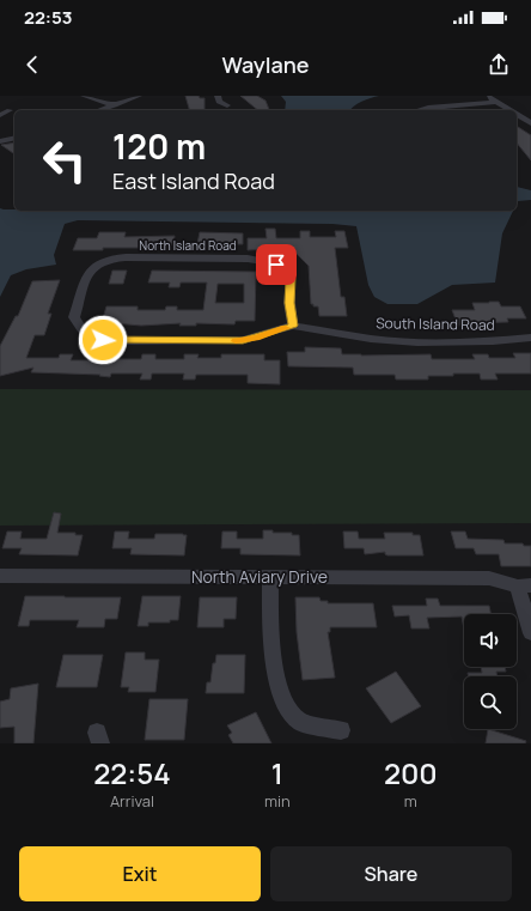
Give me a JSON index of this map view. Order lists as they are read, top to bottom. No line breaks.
{"streets":{"street":["North Island Road","South Island Road","North Aviary Drive"]},"crossings":[["North Island Road","South Island Road"]],"page":{"status":"22:53","header":"Waylane","turn":["120 m","East Island Road"],"eta":["22:54","Arrival","1","min","200","m"],"buttons":["Exit","Share"]}}
